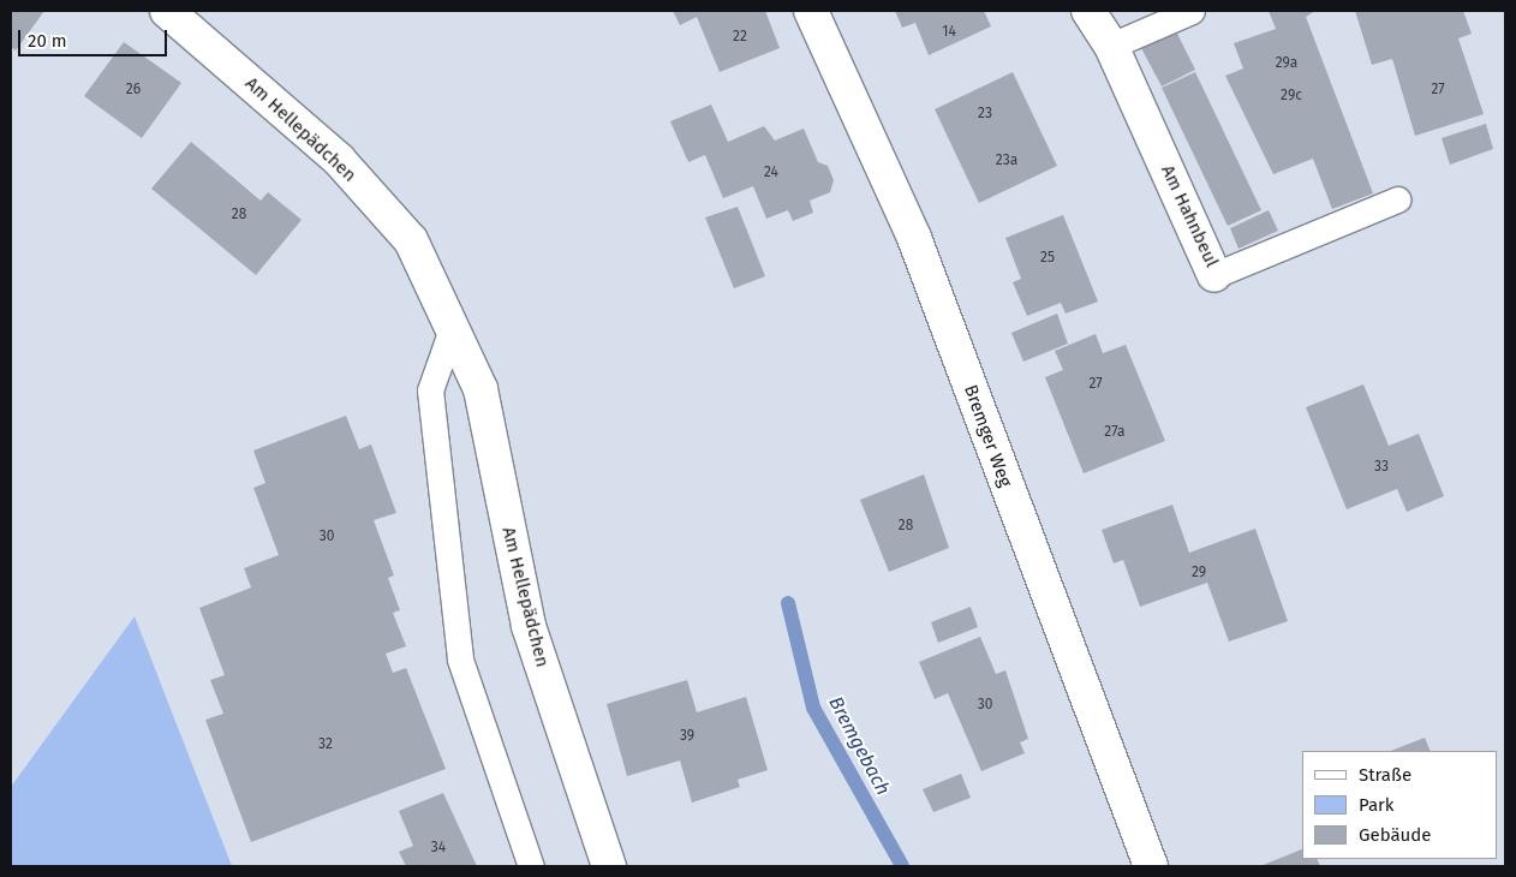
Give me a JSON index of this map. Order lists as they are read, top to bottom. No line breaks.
{"streets":{"street":["Am Hellepädchen","Am Hahnbeul","Bremger Weg"]},"water":["Bremgebach"],"house_numbers":["14","22","29a","26","27","29c","23","23a","24","28","25","27","27a","33","28","30","29","30","39","32","34"],"legend":["Straße","Park","Gebäude"],"scale_bar":"20 m"}
